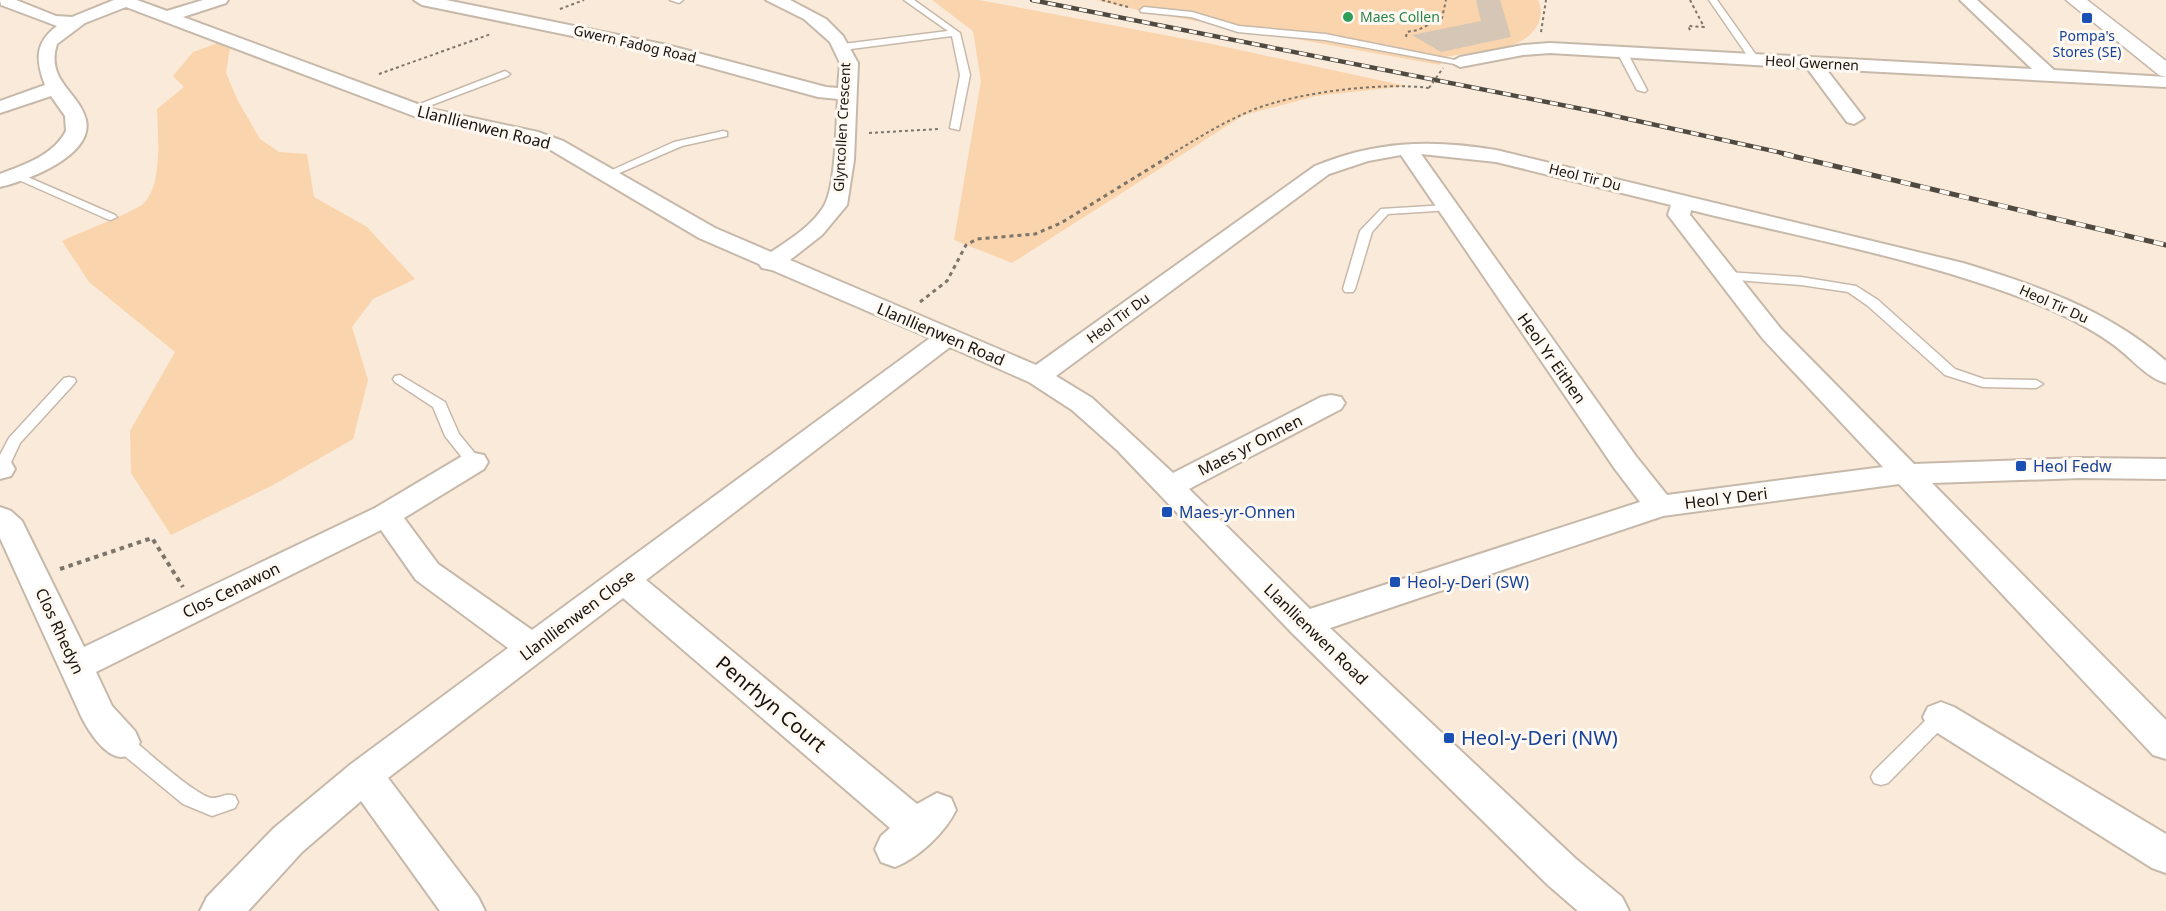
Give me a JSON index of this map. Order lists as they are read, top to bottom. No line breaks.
{"streets":{"street":["Gwern Fadog Road","Heol Gwernen","Llanllienwen Road","Glyncollen Crescent","Heol Tir Du","Heol Yr Eithen","Maes yr Onnen","Heol Y Deri","Clos Cenawon","Llanllienwen Close","Clos Rhedyn","Penrhyn Court"]},"crossings":[["Gwern Fadog Road","Glyncollen Crescent"],["Llanllienwen Road","Glyncollen Crescent"],["Llanllienwen Road","Heol Tir Du"],["Llanllienwen Road","Maes yr Onnen"],["Llanllienwen Road","Heol Y Deri"],["Llanllienwen Road","Llanllienwen Close"],["Heol Tir Du","Heol Yr Eithen"],["Heol Yr Eithen","Heol Y Deri"],["Clos Cenawon","Clos Rhedyn"],["Llanllienwen Close","Penrhyn Court"]],"places":{"other":["Maes Collen"],"transit":["Pompa's Stores (SE)","Heol Fedw","Maes-yr-Onnen","Heol-y-Deri (SW)","Heol-y-Deri (NW)"]}}
